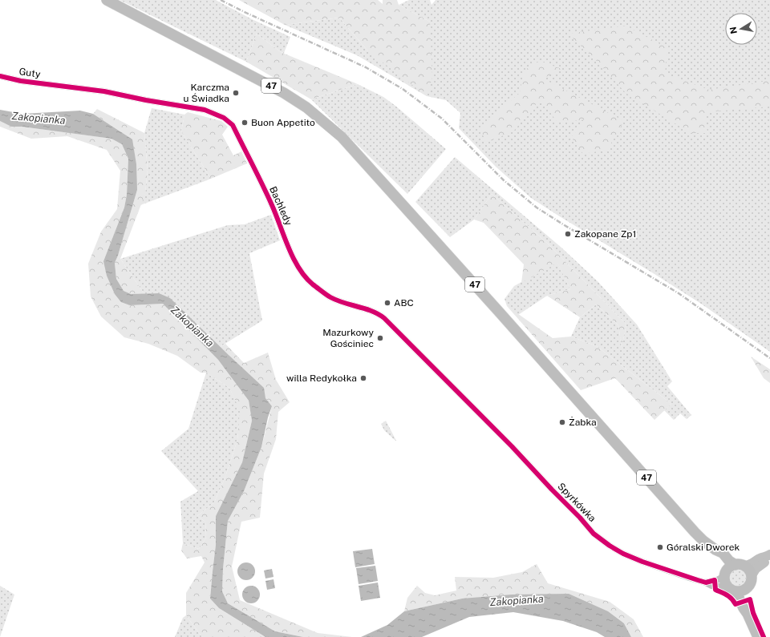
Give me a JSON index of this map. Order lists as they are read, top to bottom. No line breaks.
{"streets":{"main road":["47"],"street":["Guty","Bachledy","Spyrkówka"]},"crossings":[["Guty","Bachledy"],["47","Spyrkówka"],["Bachledy","Spyrkówka"]],"water":["Zakopianka"],"places":["Karczma u Świadka","Buon Appetito","Zakopane Zp1","ABC","Mazurkowy Gościniec","willa Redykołka","Żabka","Góralski Dworek"],"north":"left"}
